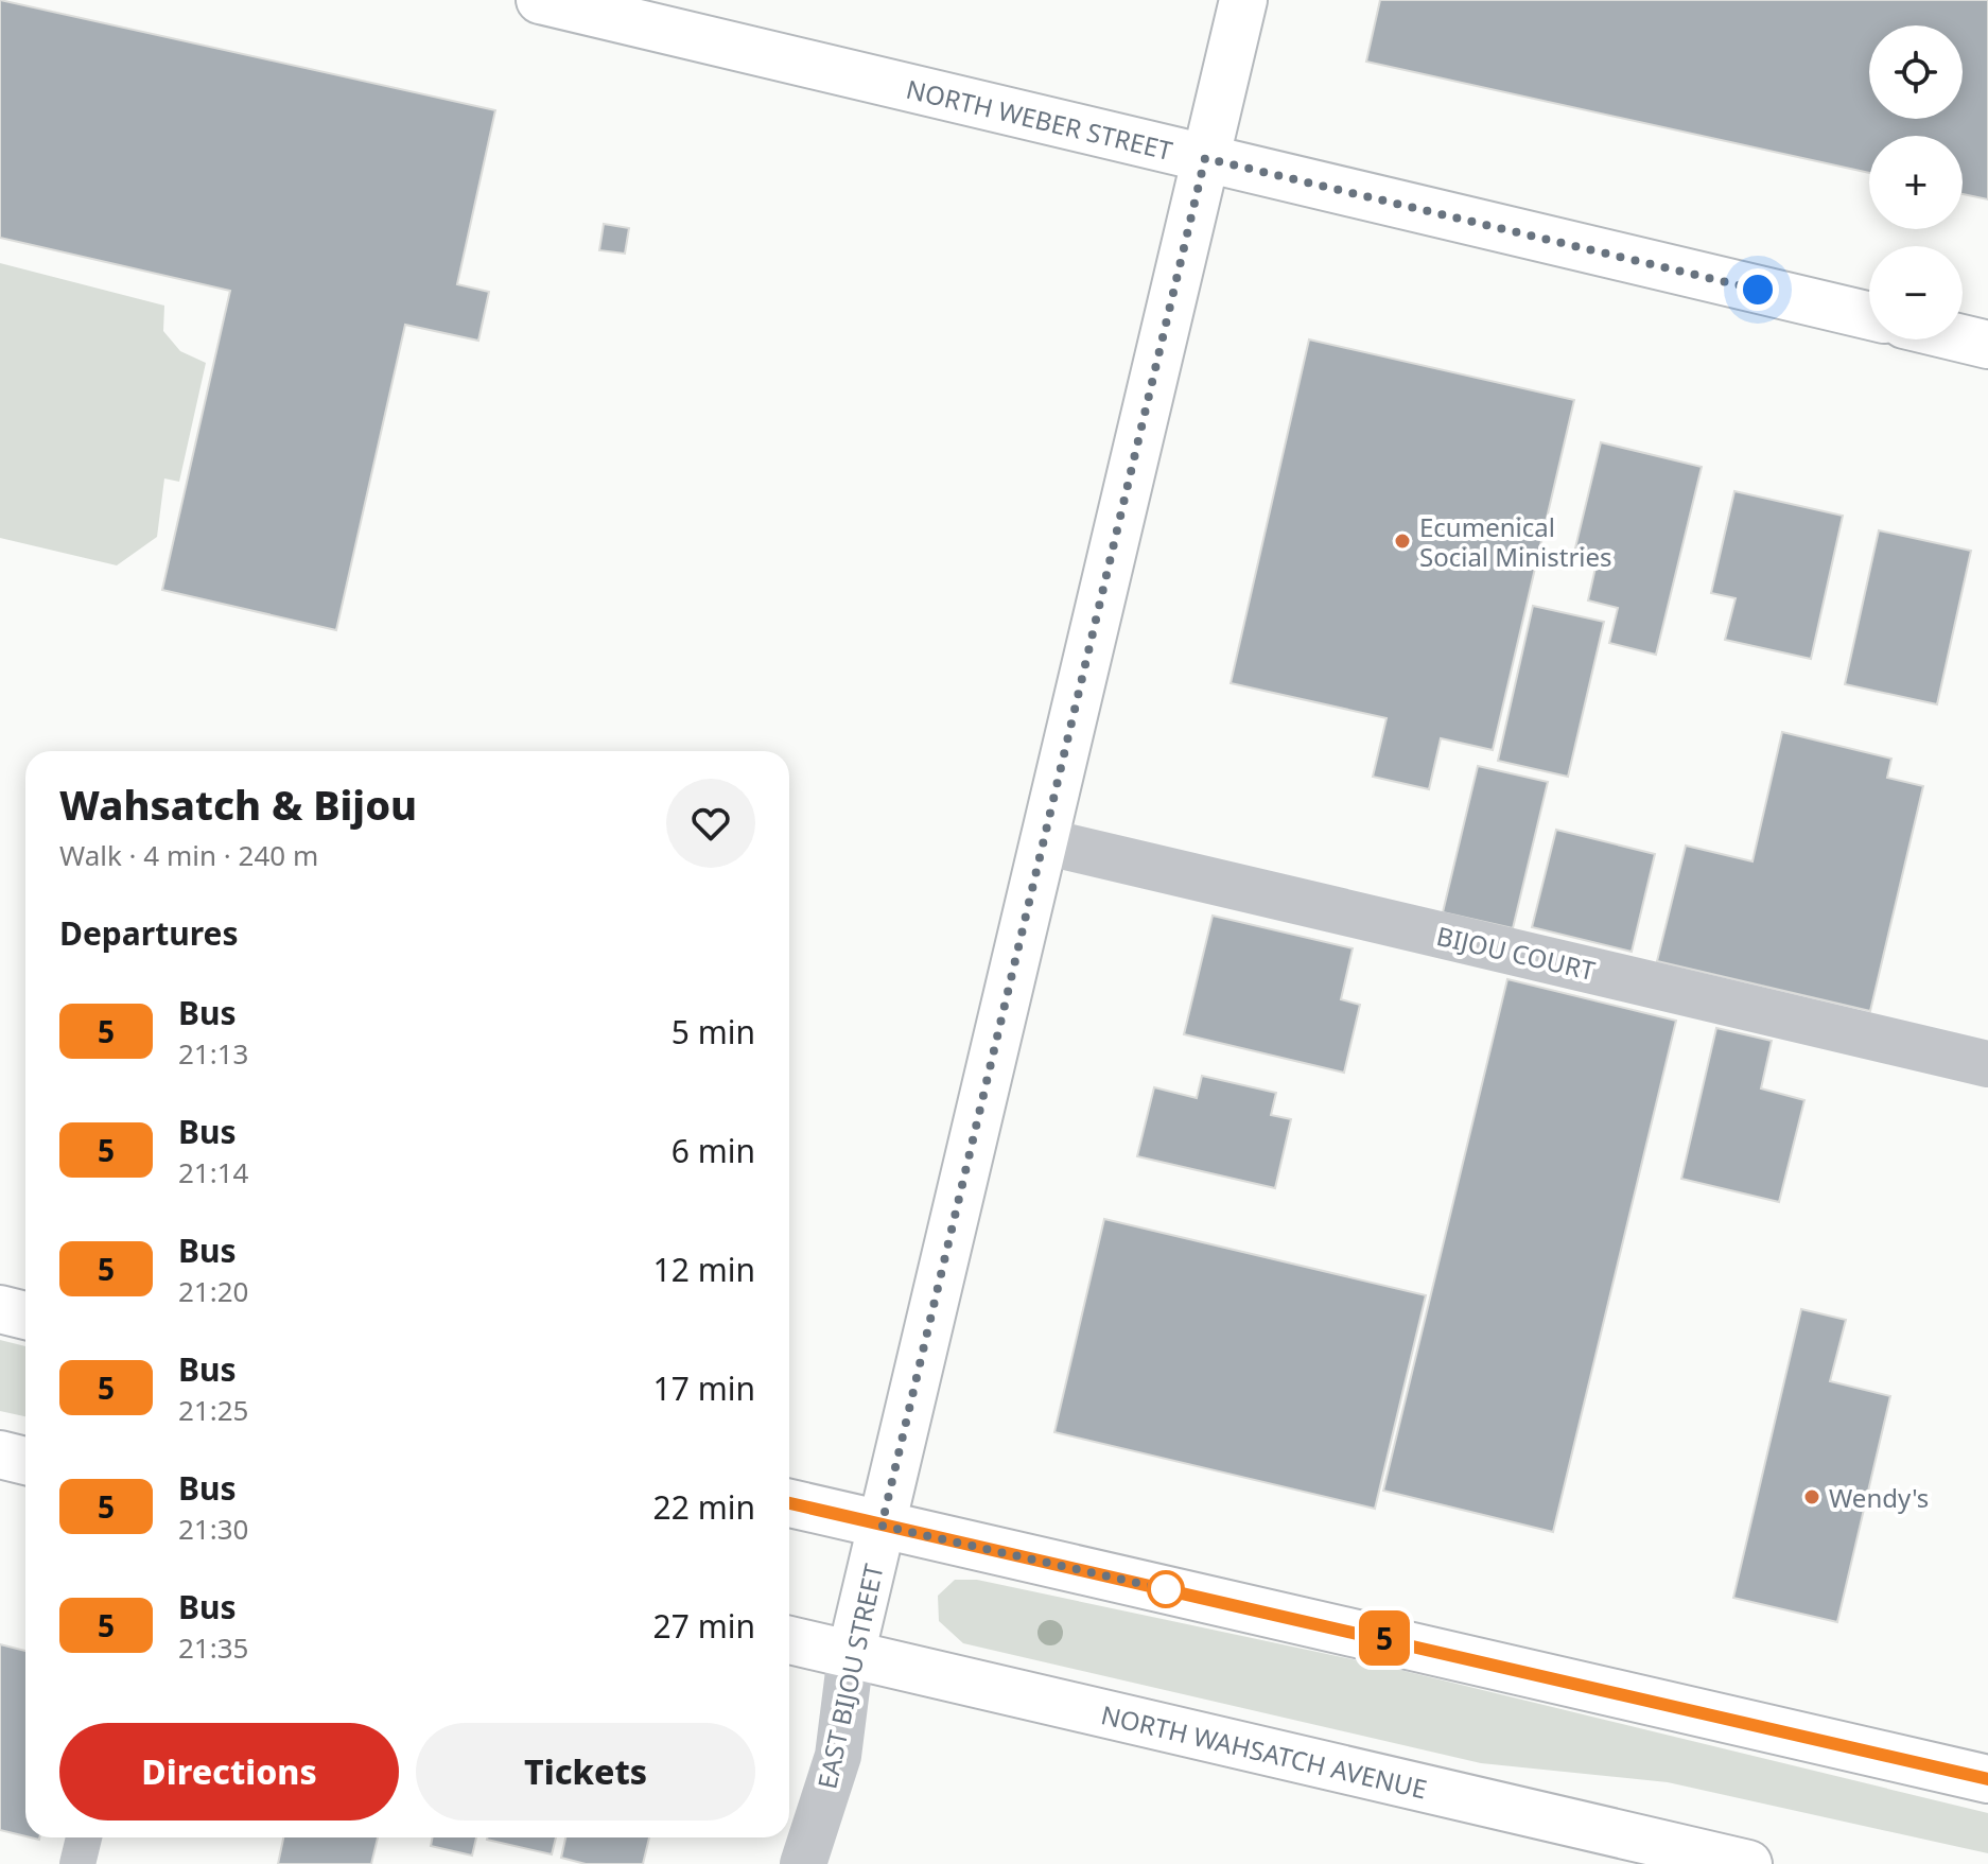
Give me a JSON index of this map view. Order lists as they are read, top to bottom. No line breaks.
{"streets":{"main road":["NORTH WEBER STREET","EAST BIJOU STREET","NORTH WAHSATCH AVENUE"],"street":["BIJOU COURT"]},"crossings":[["NORTH WEBER STREET","EAST BIJOU STREET"],["BIJOU COURT","EAST BIJOU STREET"],["EAST BIJOU STREET","NORTH WAHSATCH AVENUE"]],"places":["Ecumenical Social Ministries","Wendy's"],"lines":["bus line 5"],"page":{"on_map":"5","map_buttons":["+","−"],"heading":[["Wahsatch & Bijou","Walk · 4 min · 240 m"],"Departures"],"list":[{"mark":"5","name":"Bus","note":"21:13","value":"5 min"},{"mark":"5","name":"Bus","note":"21:14","value":"6 min"},{"mark":"5","name":"Bus","note":"21:20","value":"12 min"},{"mark":"5","name":"Bus","note":"21:25","value":"17 min"},{"mark":"5","name":"Bus","note":"21:30","value":"22 min"},{"mark":"5","name":"Bus","note":"21:35","value":"27 min"}],"buttons":["Directions","Tickets"]}}
